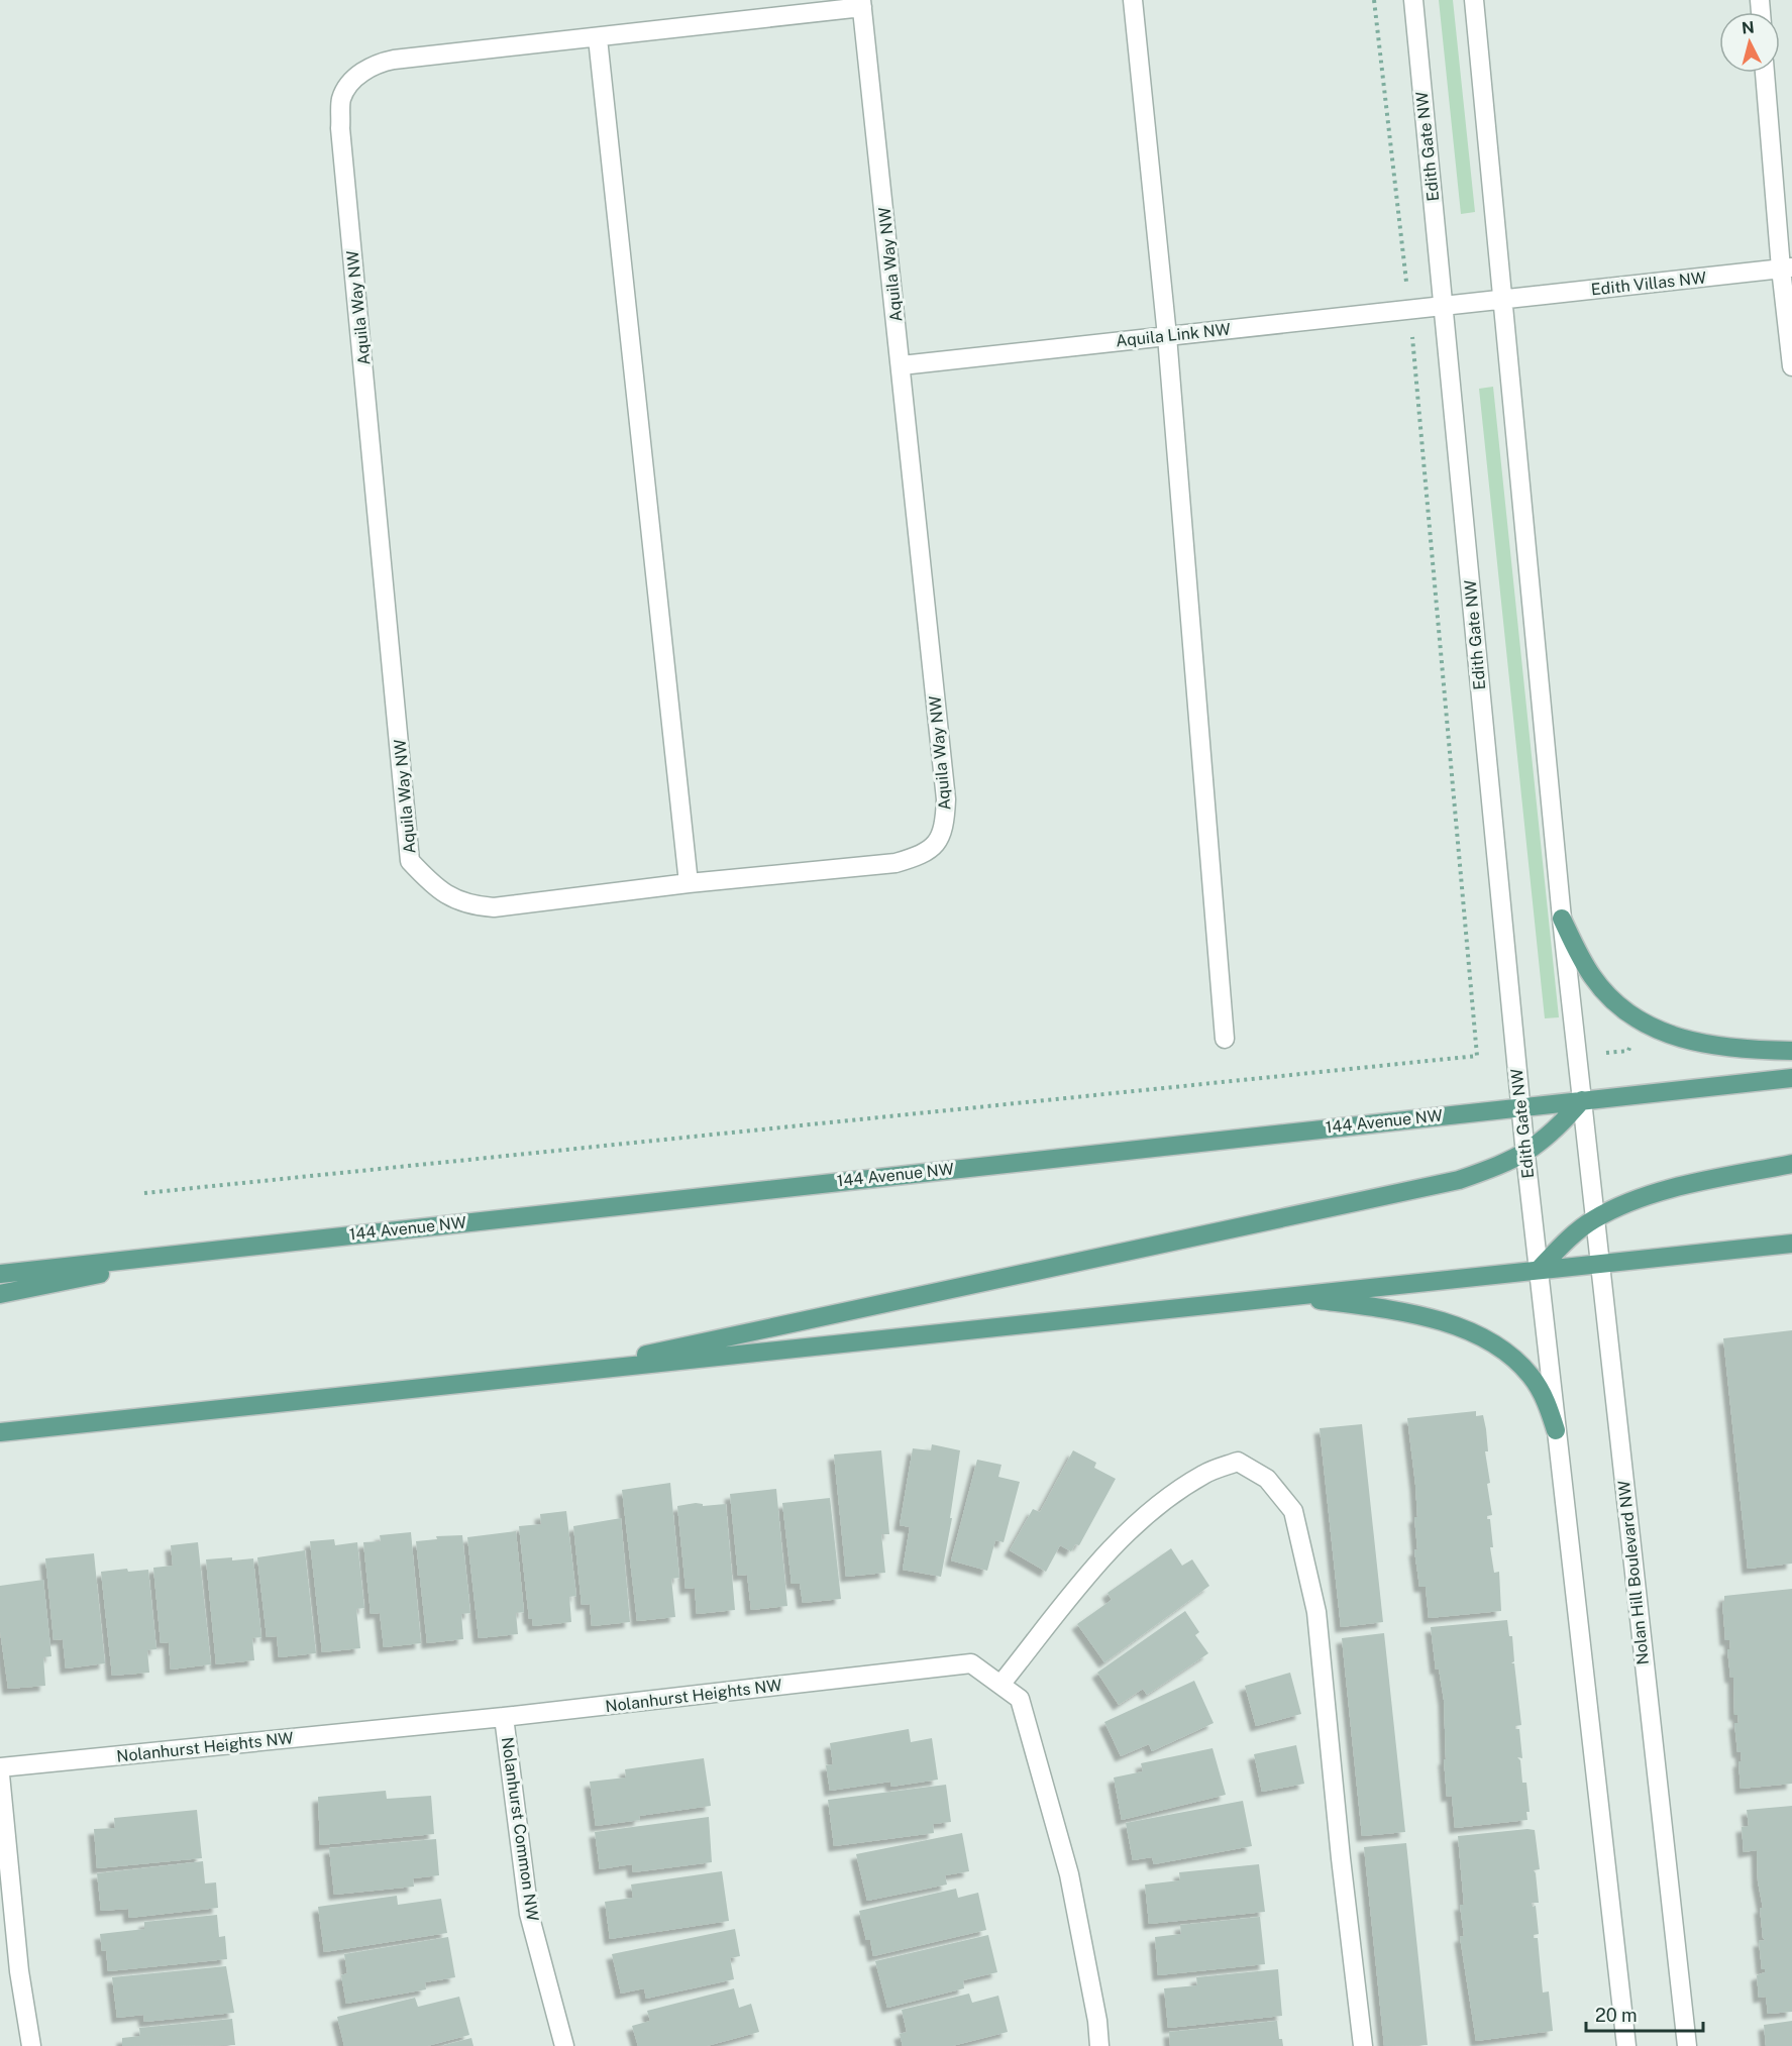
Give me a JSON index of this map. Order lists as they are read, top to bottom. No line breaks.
{"streets":{"main road":["144 Avenue NW"],"street":["Edith Gate NW","Aquila Way NW","Edith Villas NW","Aquila Link NW","Nolan Hill Boulevard NW","Nolanhurst Heights NW","Nolanhurst Common NW"]},"crossings":[["Edith Gate NW","Edith Villas NW"],["Edith Gate NW","Aquila Link NW"],["Edith Gate NW","144 Avenue NW"],["Aquila Way NW","Aquila Link NW"],["Edith Villas NW","Aquila Link NW"],["144 Avenue NW","Nolan Hill Boulevard NW"],["Nolanhurst Heights NW","Nolanhurst Common NW"]],"scale_bar":"20 m","north":"top"}
